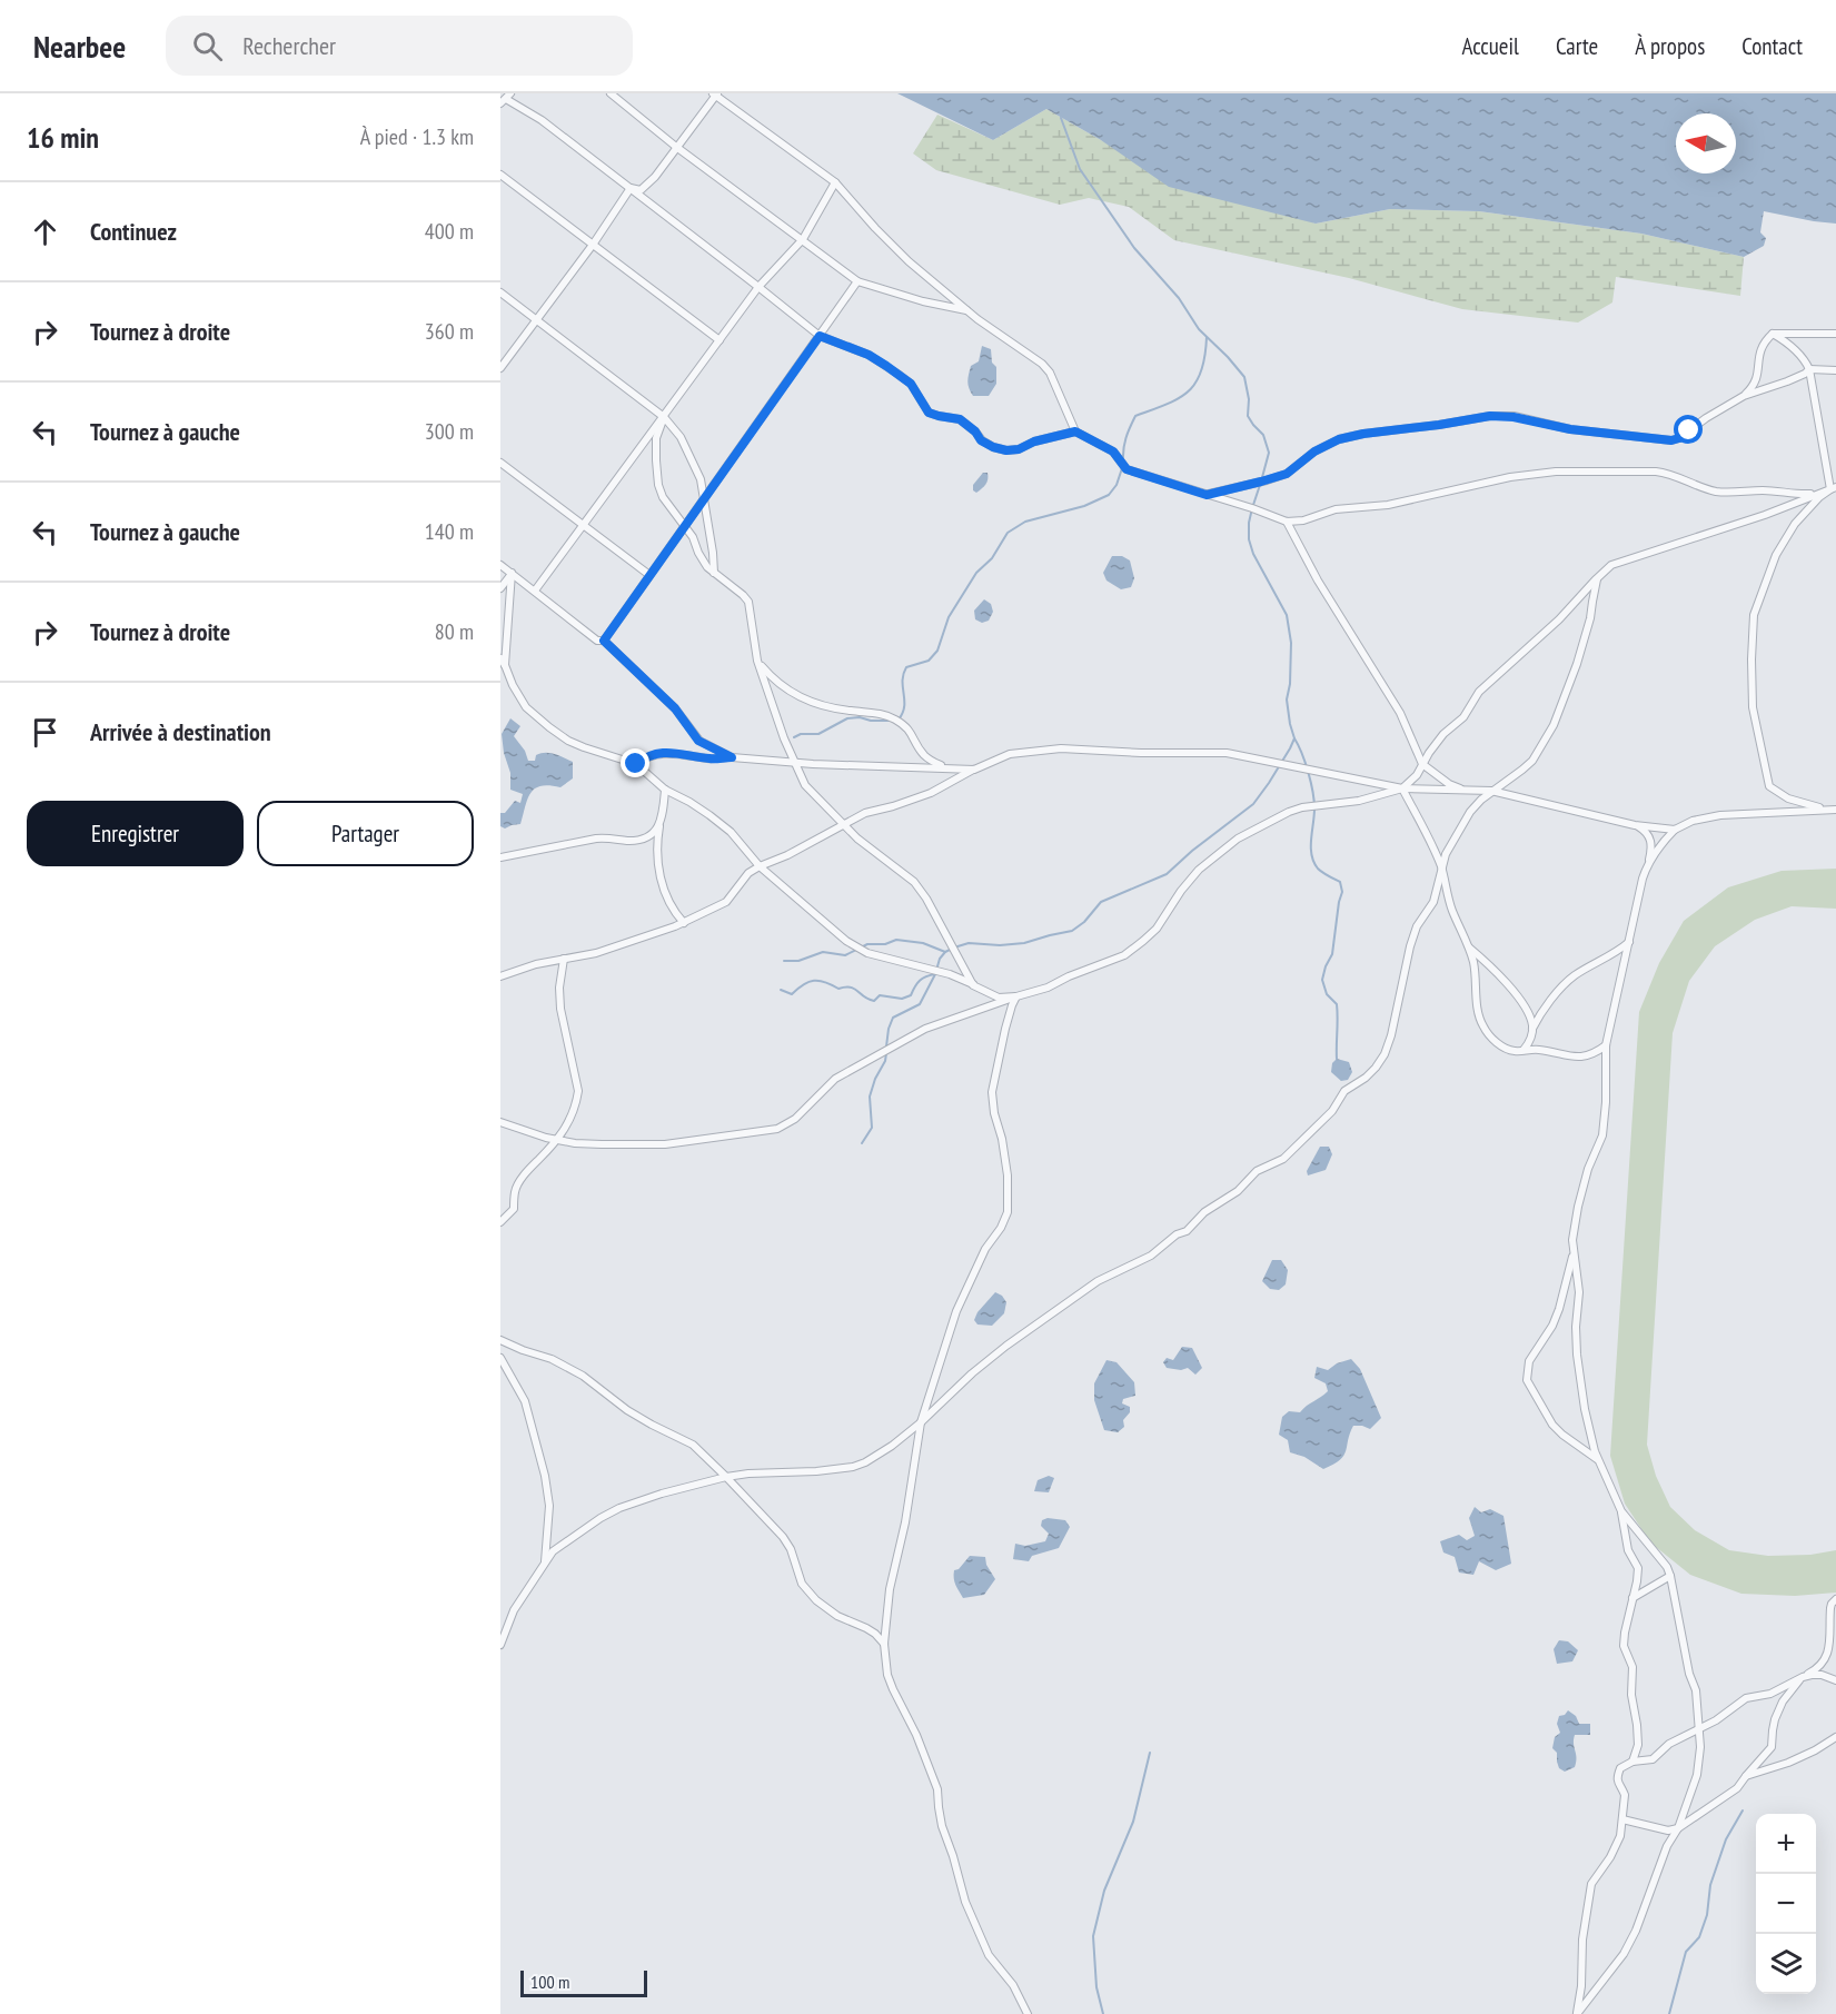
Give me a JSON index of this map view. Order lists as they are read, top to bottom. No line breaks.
{"scale_bar":"100 m","north":"left","page":{"header":"Nearbee","search":"Rechercher","nav":["Accueil","Carte","À propos","Contact"],"heading":["16 min","À pied · 1.3 km"],"list":[["Continuez","400 m"],["Tournez à droite","360 m"],["Tournez à gauche","300 m"],["Tournez à gauche","140 m"],["Tournez à droite","80 m"],"Arrivée à destination"],"buttons":["Enregistrer","Partager"],"map_buttons":["+","−"],"scale":"100 m"}}
